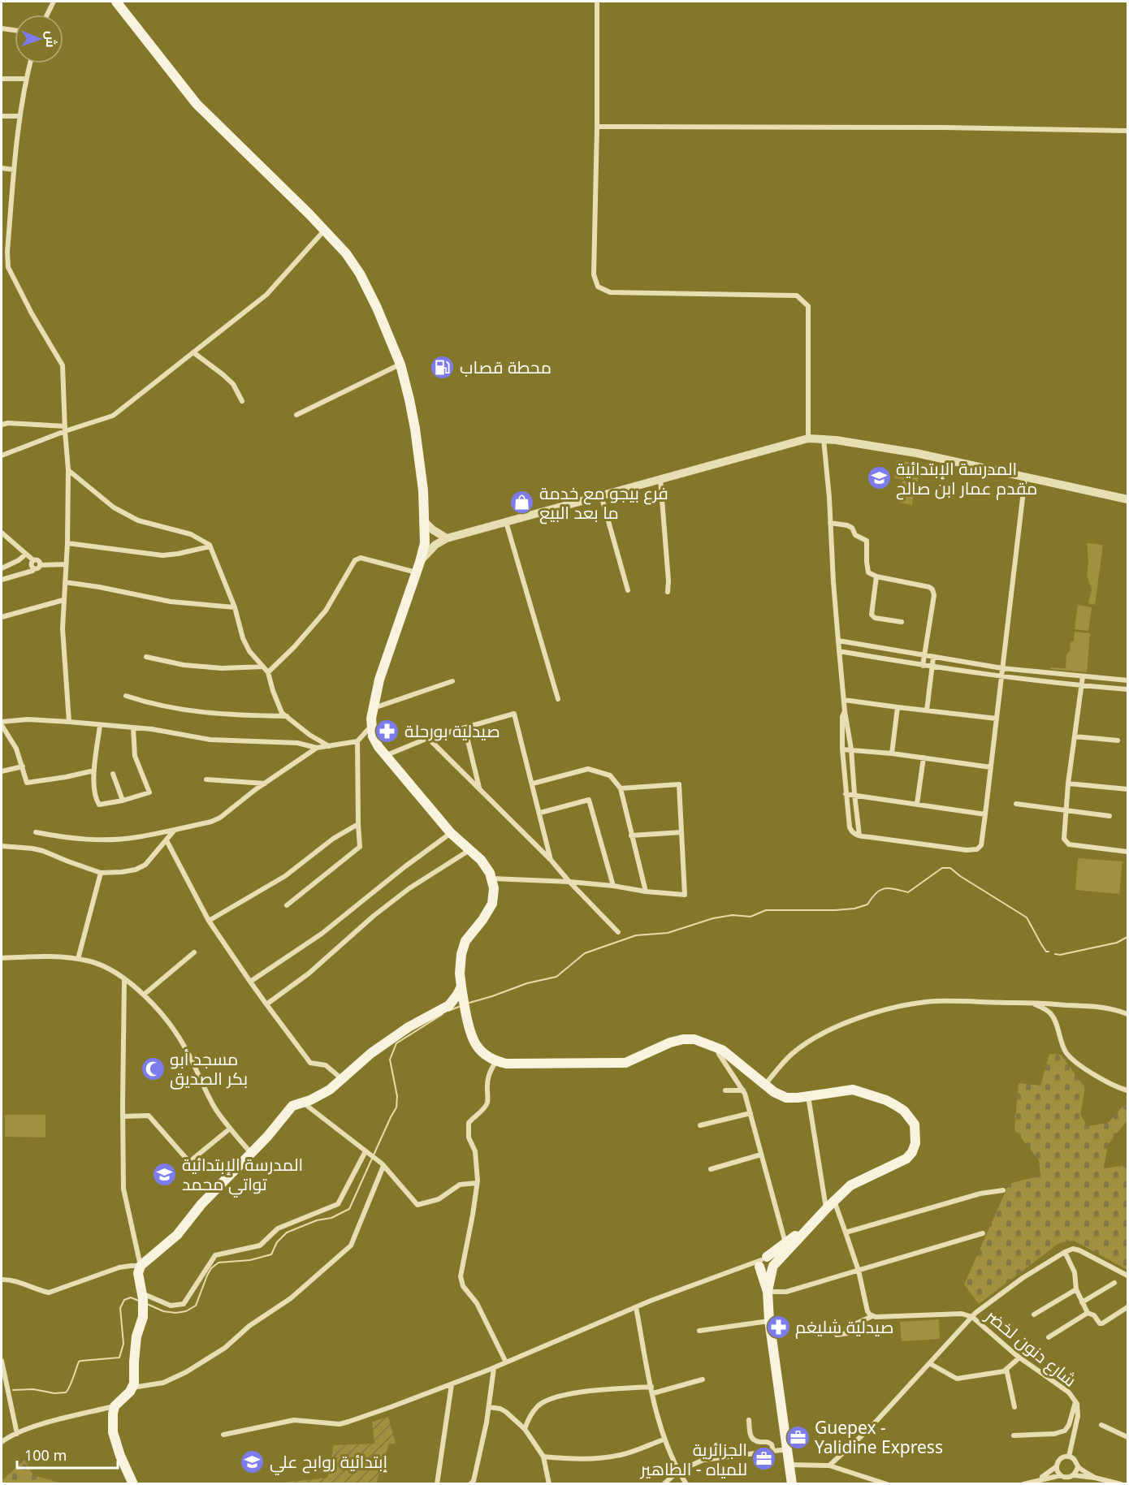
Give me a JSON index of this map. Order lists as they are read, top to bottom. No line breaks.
{"streets":{"street":["شارع دنون لخضر"]},"places":{"fuel station":["محطة قصاب"],"school or university":["المدرسة الإبتدائية مقدم عمار ابن صالح","المدرسة الإبتدائية تواتي محمد","إبتدائية روابح علي"],"shop":["فرع بيجو مع خدمة ما بعد البيع"],"pharmacy":["صيدلية بورحلة","صيدلية شليغم"],"mosque":["مسجد أبو بكر الصديق"],"office":["Guepex - Yalidine Express","الجزائرية للمياه - الطاهير"]},"scale_bar":"100 m","north":"right"}
